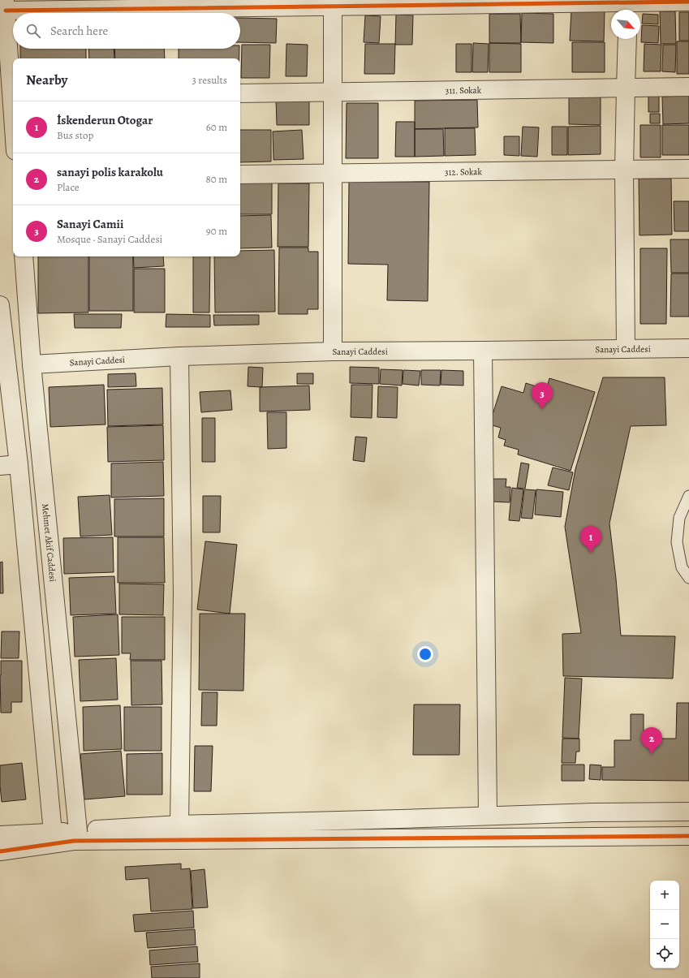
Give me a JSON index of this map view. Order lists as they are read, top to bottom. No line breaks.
{"streets":{"street":["311. Sokak","312. Sokak","Sanayi Caddesi","Mehmet Akif Caddesi"]},"crossings":[["Sanayi Caddesi","Mehmet Akif Caddesi"]],"north":"bottom right","page":{"search":"Search here","heading":["Nearby","3 results"],"list":[{"mark":"1","name":"İskenderun Otogar","note":"Bus stop","value":"60 m"},{"mark":"2","name":"sanayi polis karakolu","note":"Place","value":"80 m"},{"mark":"3","name":"Sanayi Camii","note":"Mosque · Sanayi Caddesi","value":"90 m"}],"pins":["3","1","2"],"map_buttons":["+","−"]}}
